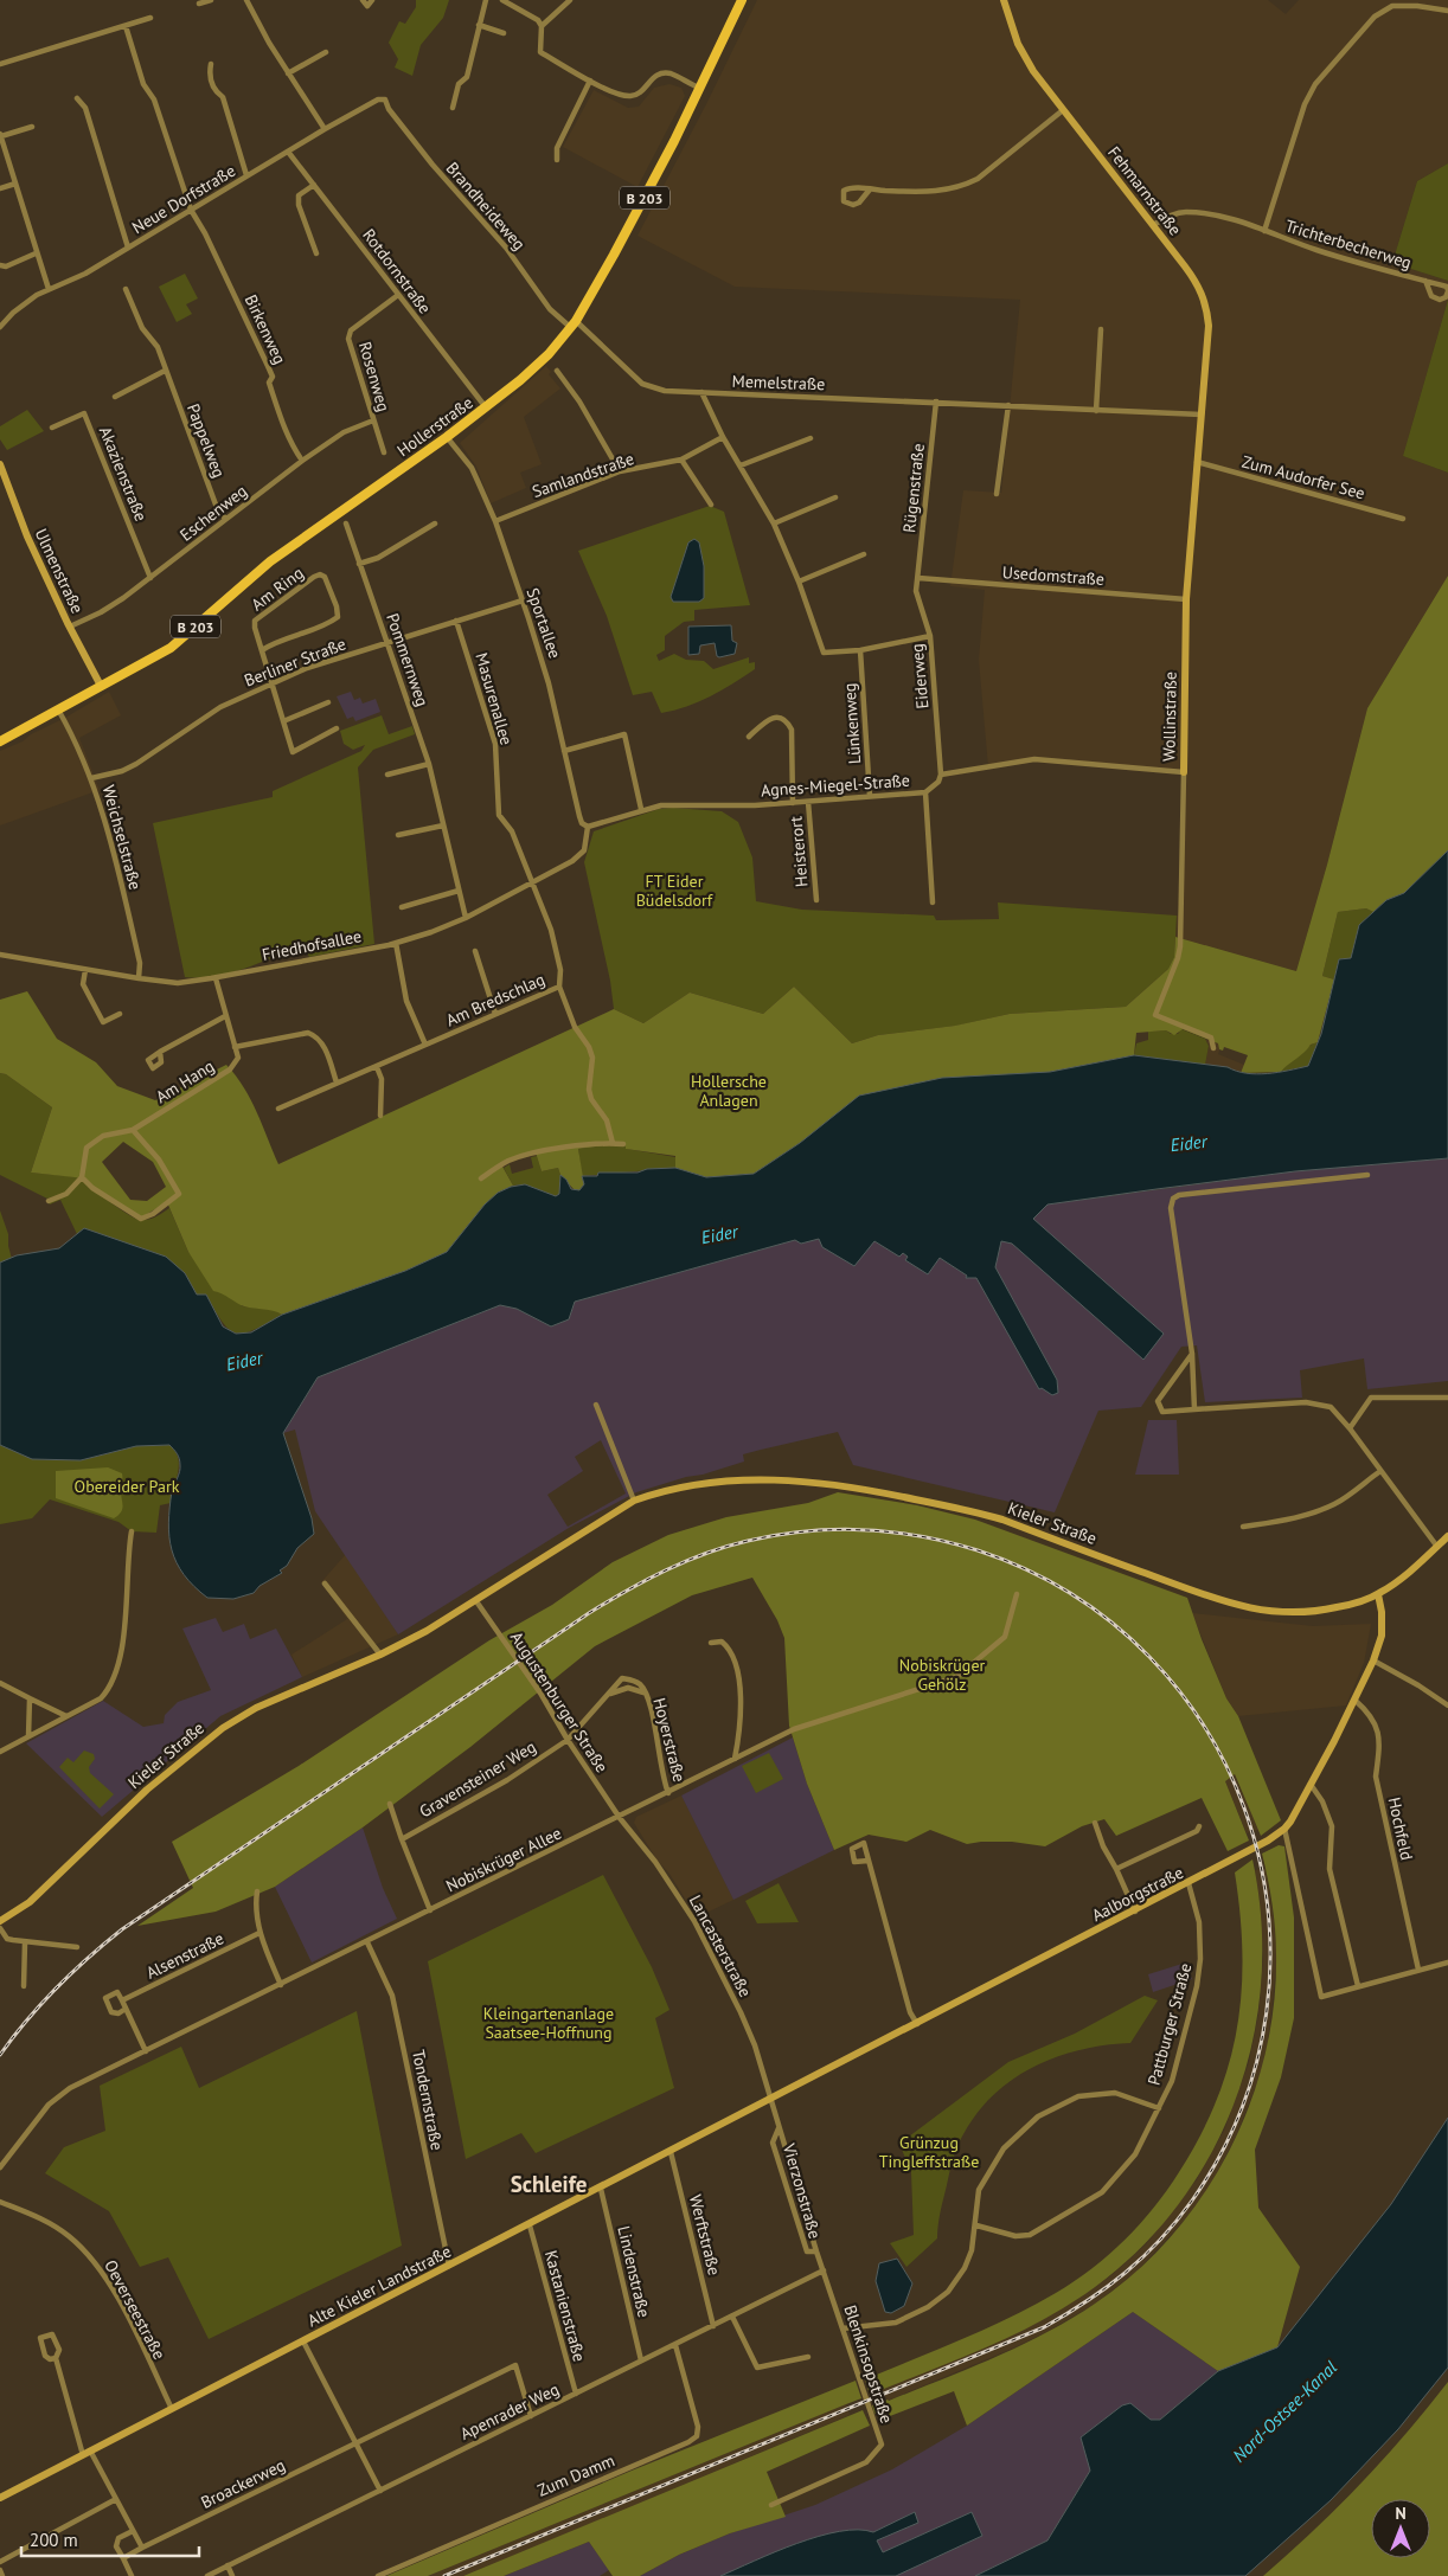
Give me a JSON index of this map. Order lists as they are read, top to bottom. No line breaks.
{"streets":{"main road":["B 203","Hollerstraße"],"street":["Fehmarnstraße","Neue Dorfstraße","Brandheideweg","Trichterbecherweg","Rotdornstraße","Birkenweg","Rosenweg","Memelstraße","Pappelweg","Akazienstraße","Samlandstraße","Zum Audorfer See","Rügenstraße","Eschenweg","Ulmenstraße","Usedomstraße","Am Ring","Sportallee","Pommernweg","Berliner Straße","Eiderweg","Masurenallee","Wollinstraße","Lünkenweg","Agnes-Miegel-Straße","Weichselstraße","Heisterort","Friedhofsallee","Am Bredschlag","Am Hang","Kieler Straße","Augustenburger Straße","Hoyerstraße","Gravensteiner Weg","Hochfeld","Nobiskrüger Allee","Aalborgstraße","Lancasterstraße","Alsenstraße","Pattburger Straße","Tondernstraße","Vierzonstraße","Werftstraße","Lindenstraße","Alte Kieler Landstraße","Kastanienstraße","Oeverseestraße","Blenkinsopstraße","Apenrader Weg","Zum Damm","Broackerweg"]},"crossings":[["Fehmarnstraße","Trichterbecherweg"],["Fehmarnstraße","Memelstraße"],["Fehmarnstraße","Wollinstraße"],["Neue Dorfstraße","Brandheideweg"],["Neue Dorfstraße","Rotdornstraße"],["Neue Dorfstraße","Birkenweg"],["Brandheideweg","Memelstraße"],["Brandheideweg","Hollerstraße"],["Rotdornstraße","Rosenweg"],["Rotdornstraße","Hollerstraße"],["Birkenweg","Eschenweg"],["Rosenweg","Eschenweg"],["Memelstraße","Hollerstraße"],["Memelstraße","Rügenstraße"],["Memelstraße","Wollinstraße"],["Hollerstraße","Ulmenstraße"],["Hollerstraße","Sportallee"],["Hollerstraße","Weichselstraße"],["Pappelweg","Eschenweg"],["Akazienstraße","Eschenweg"],["Samlandstraße","Sportallee"],["Zum Audorfer See","Wollinstraße"],["Rügenstraße","Usedomstraße"],["Rügenstraße","Eiderweg"],["Eschenweg","Ulmenstraße"],["Usedomstraße","Eiderweg"],["Usedomstraße","Wollinstraße"],["Am Ring","Berliner Straße"],["Sportallee","Berliner Straße"],["Sportallee","Agnes-Miegel-Straße"],["Sportallee","Friedhofsallee"],["Pommernweg","Berliner Straße"],["Pommernweg","Friedhofsallee"],["Berliner Straße","Masurenallee"],["Berliner Straße","Weichselstraße"],["Eiderweg","Agnes-Miegel-Straße"],["Masurenallee","Friedhofsallee"],["Masurenallee","Am Bredschlag"],["Lünkenweg","Agnes-Miegel-Straße"],["Agnes-Miegel-Straße","Heisterort"],["Agnes-Miegel-Straße","Friedhofsallee"],["Weichselstraße","Friedhofsallee"],["Friedhofsallee","Am Bredschlag"],["Kieler Straße","Augustenburger Straße"],["Kieler Straße","Aalborgstraße"],["Augustenburger Straße","Hoyerstraße"],["Augustenburger Straße","Gravensteiner Weg"],["Augustenburger Straße","Nobiskrüger Allee"],["Augustenburger Straße","Lancasterstraße"],["Hoyerstraße","Gravensteiner Weg"],["Hoyerstraße","Nobiskrüger Allee"],["Gravensteiner Weg","Nobiskrüger Allee"],["Hochfeld","Aalborgstraße"],["Nobiskrüger Allee","Lancasterstraße"],["Nobiskrüger Allee","Tondernstraße"],["Aalborgstraße","Lancasterstraße"],["Aalborgstraße","Pattburger Straße"],["Aalborgstraße","Vierzonstraße"],["Aalborgstraße","Alte Kieler Landstraße"],["Lancasterstraße","Vierzonstraße"],["Lancasterstraße","Alte Kieler Landstraße"],["Tondernstraße","Alte Kieler Landstraße"],["Vierzonstraße","Alte Kieler Landstraße"],["Vierzonstraße","Blenkinsopstraße"],["Vierzonstraße","Apenrader Weg"],["Werftstraße","Alte Kieler Landstraße"],["Werftstraße","Apenrader Weg"],["Lindenstraße","Alte Kieler Landstraße"],["Lindenstraße","Apenrader Weg"],["Alte Kieler Landstraße","Kastanienstraße"],["Alte Kieler Landstraße","Oeverseestraße"],["Kastanienstraße","Apenrader Weg"],["Blenkinsopstraße","Apenrader Weg"],["Apenrader Weg","Zum Damm"],["Apenrader Weg","Broackerweg"]],"districts":["Schleife"],"water":["Eider","Nord-Ostsee-Kanal"],"parks":["FT Eider Büdelsdorf","Hollersche Anlagen","Obereider Park","Nobiskrüger Gehölz","Kleingartenanlage Saatsee-Hoffnung","Grünzug Tingleffstraße"],"scale_bar":"200 m","north":"top"}
